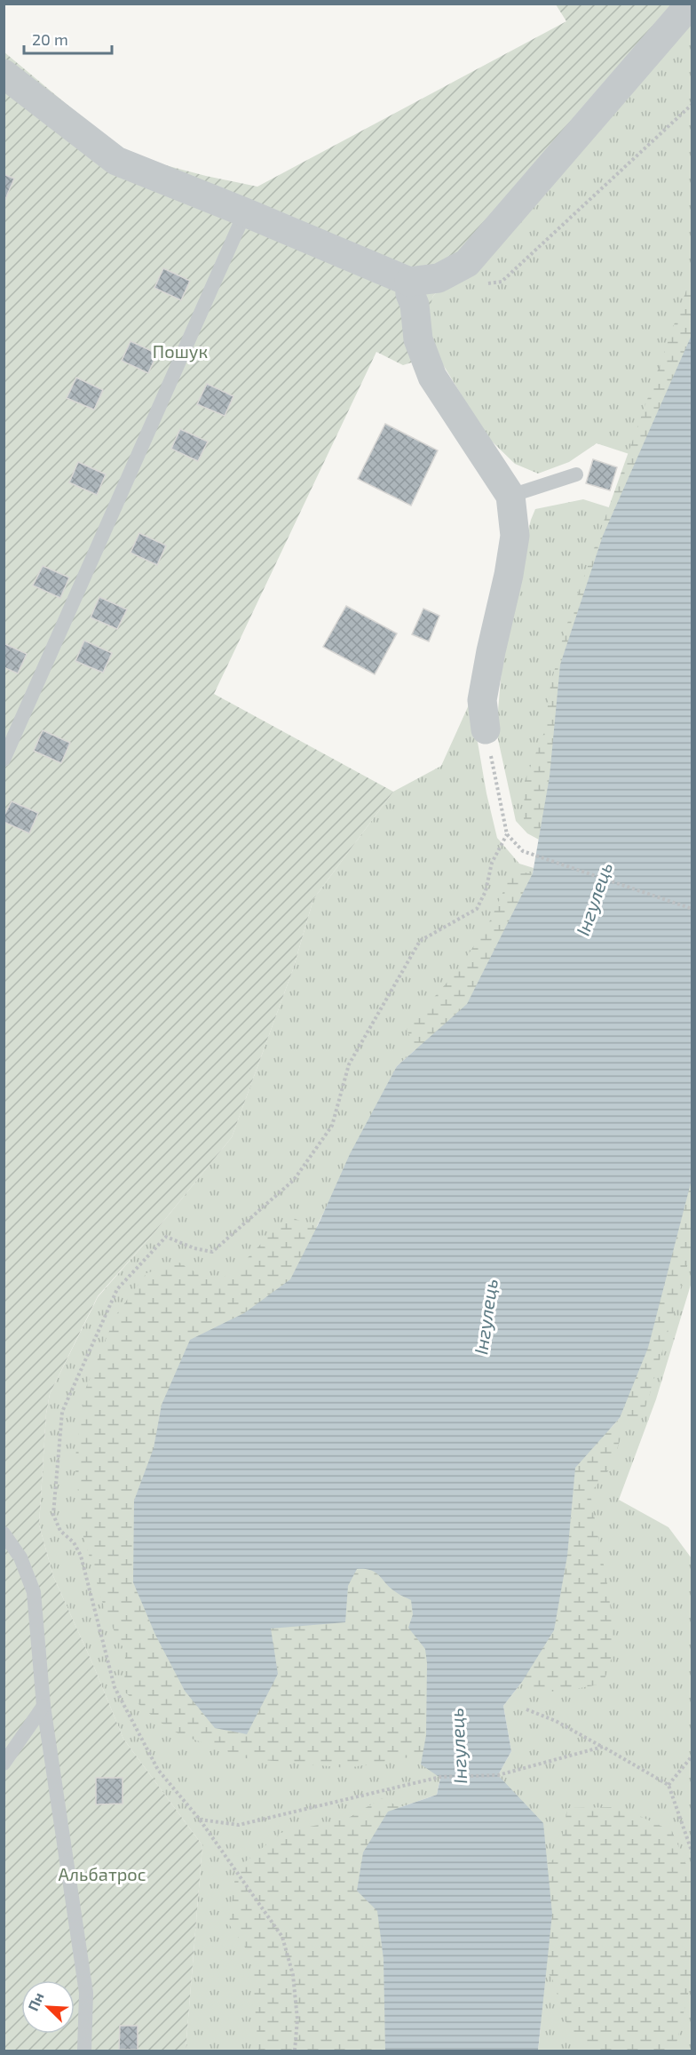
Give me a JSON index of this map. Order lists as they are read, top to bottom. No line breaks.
{"water":["Інгулець"],"parks":["Пошук","Альбатрос"],"scale_bar":"20 m","north":"top left"}
